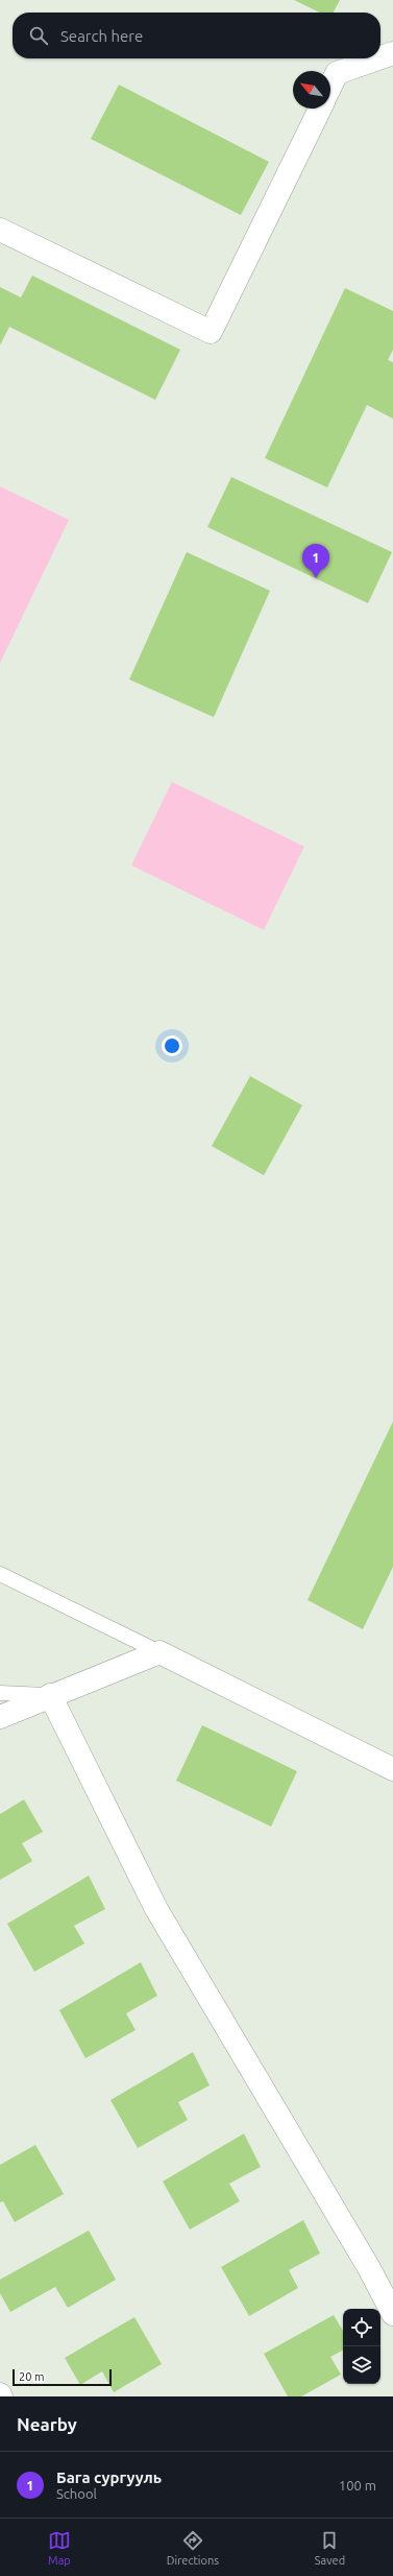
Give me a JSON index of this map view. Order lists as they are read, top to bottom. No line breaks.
{"scale_bar":"20 m","north":"top left","page":{"search":"Search here","pins":"1","scale":"20 m","heading":"Nearby","list":[{"mark":"1","name":"Бага сургууль","note":"School","value":"100 m"}],"nav":["Map","Directions","Saved"]}}
